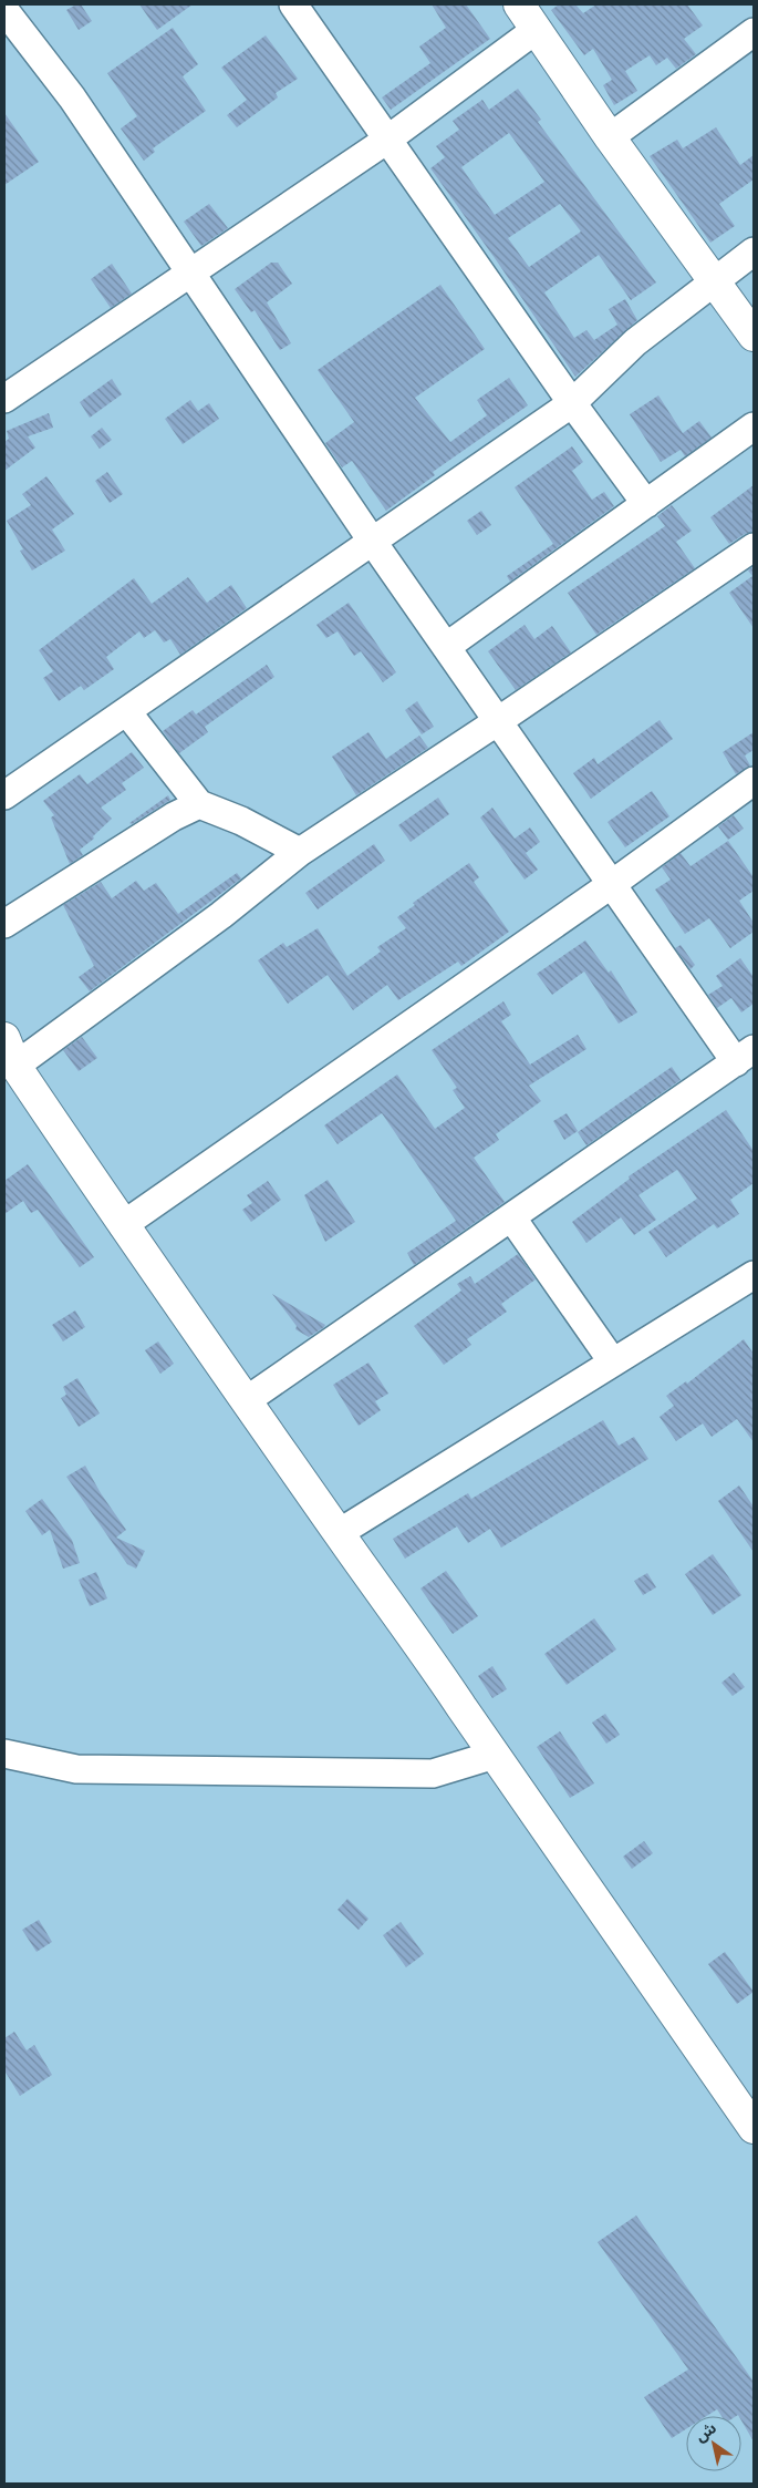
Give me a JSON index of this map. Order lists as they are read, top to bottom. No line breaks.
{"north":"top left"}
